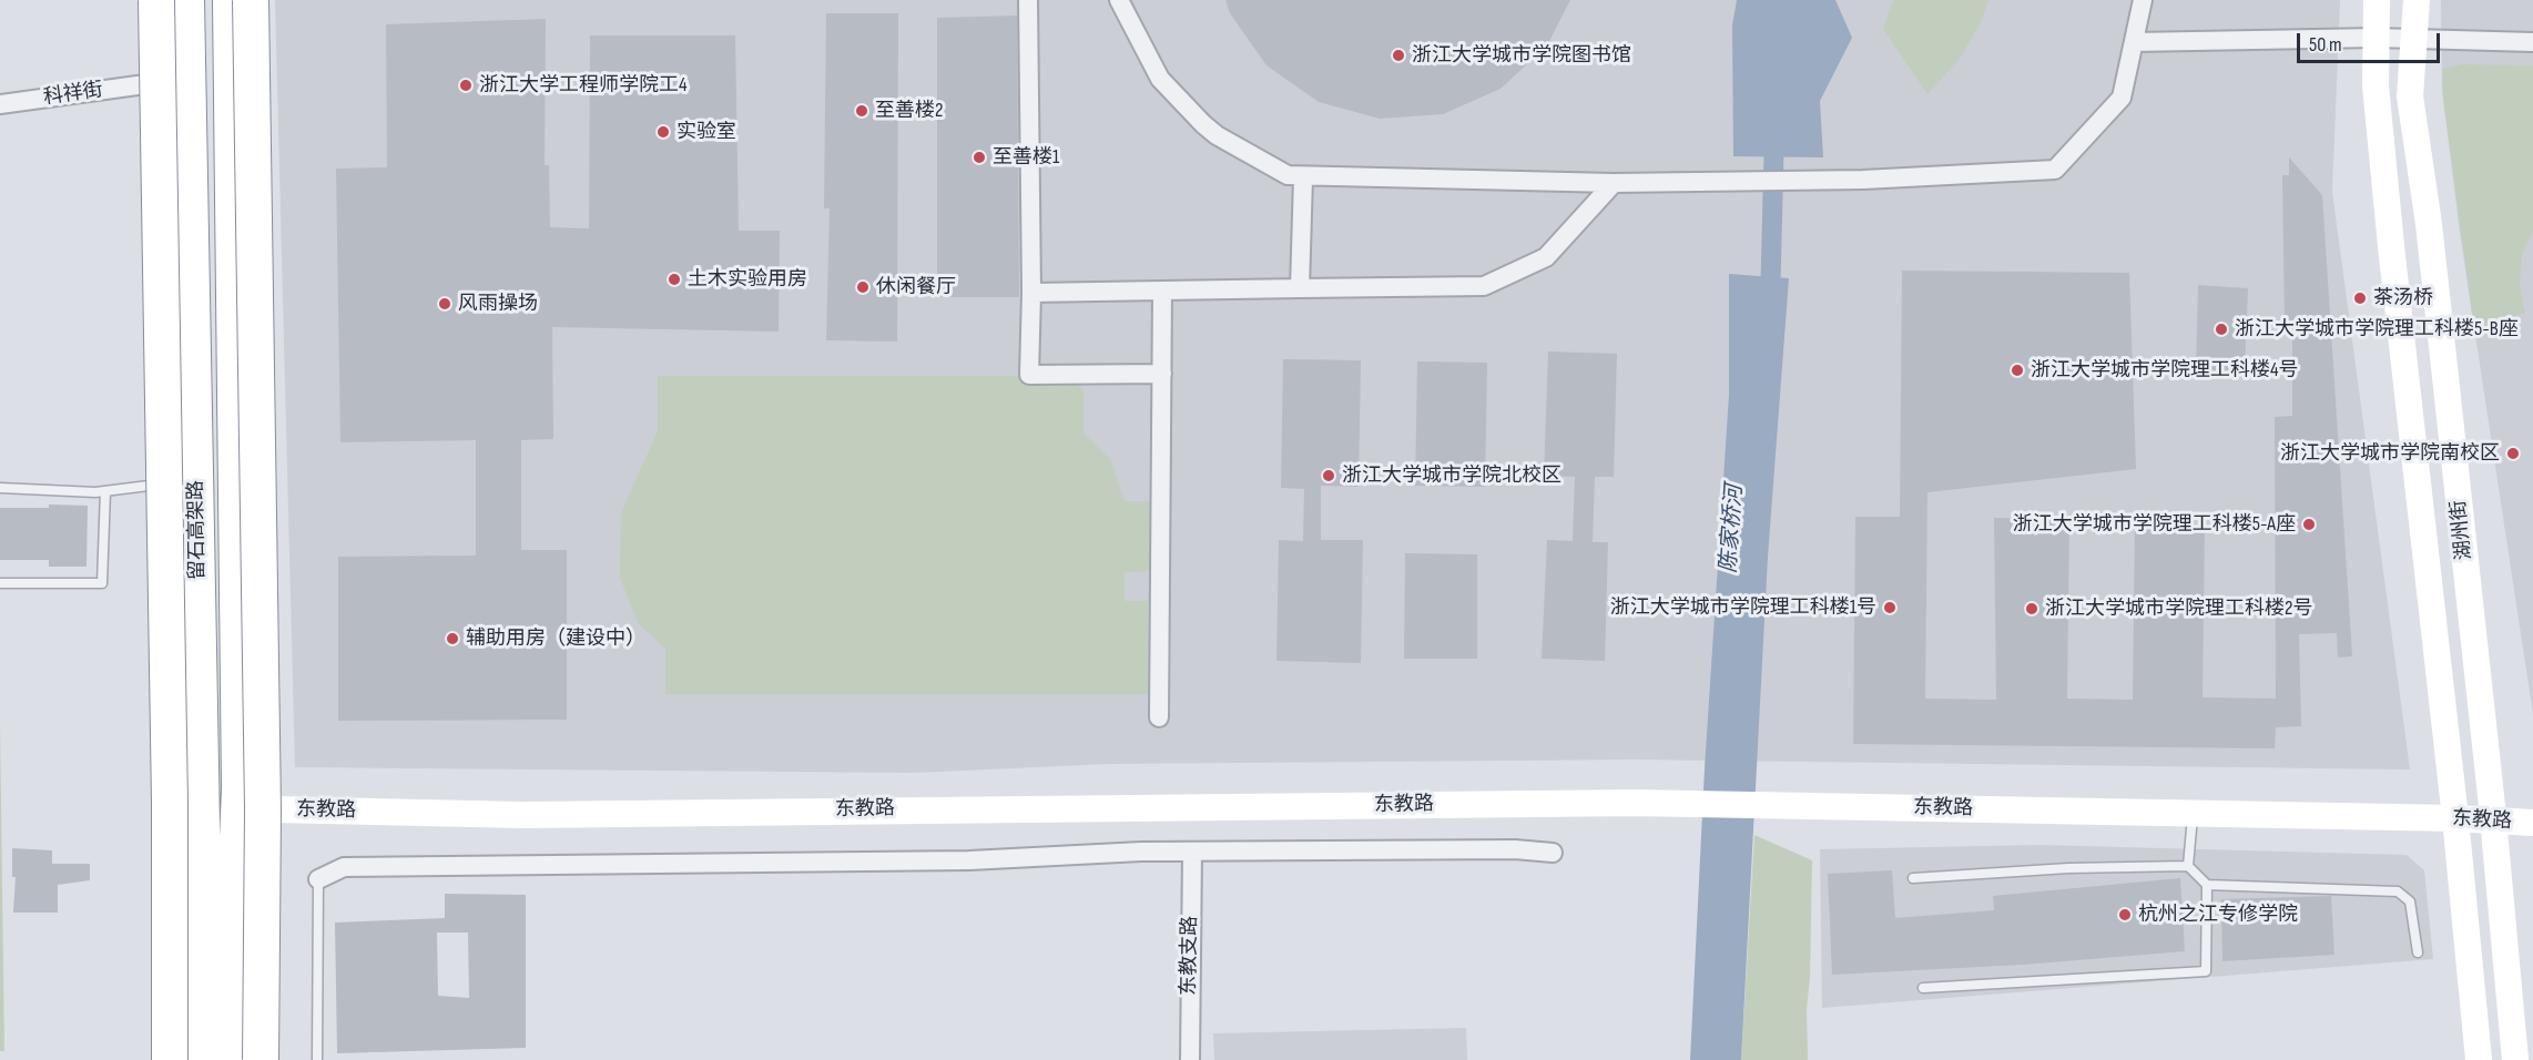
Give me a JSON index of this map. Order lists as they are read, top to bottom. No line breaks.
{"streets":{"highway":["留石高架路"],"street":["科祥街","湖州街","东教路","东教支路"]},"crossings":[["湖州街","东教路"]],"water":["陈家桥河"],"places":["浙江大学城市学院图书馆","浙江大学工程师学院工4","至善楼2","实验室","至善楼1","土木实验用房","休闲餐厅","茶汤桥","风雨操场","浙江大学城市学院理工科楼5-B座","浙江大学城市学院理工科楼4号","浙江大学城市学院南校区","浙江大学城市学院北校区","浙江大学城市学院理工科楼5-A座","浙江大学城市学院理工科楼1号","浙江大学城市学院理工科楼2号","辅助用房（建设中）","杭州之江专修学院"],"scale_bar":"50 m"}
